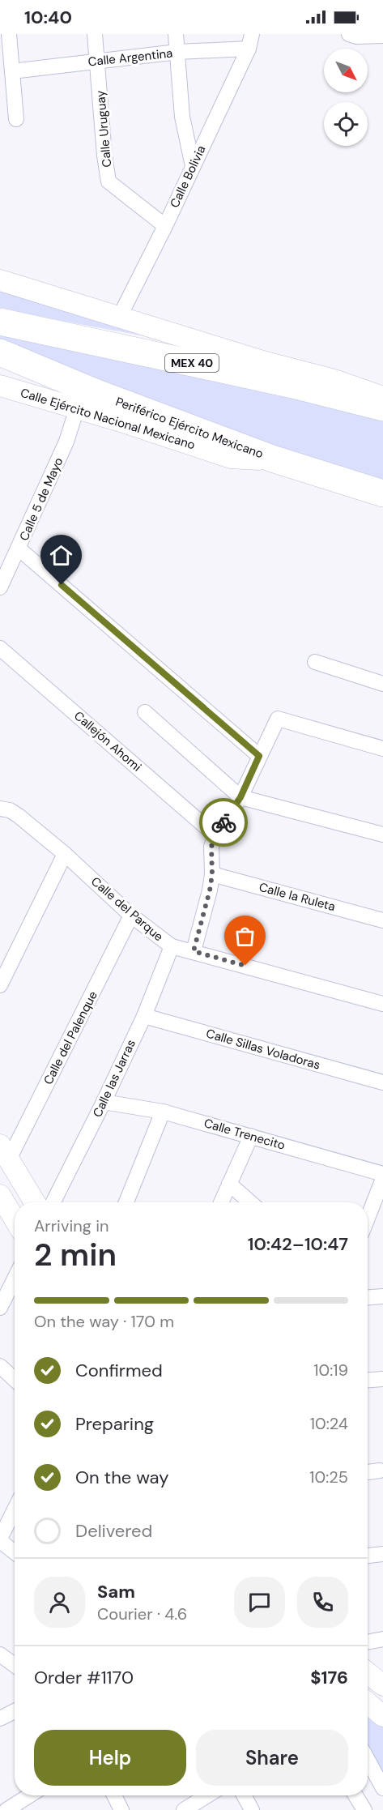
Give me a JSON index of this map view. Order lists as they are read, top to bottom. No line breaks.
{"streets":{"highway":["MEX 40","Periférico Ejército Mexicano"],"street":["Calle Argentina","Calle Uruguay","Calle Bolivia","Calle Ejército Nacional Mexicano","Calle 5 de Mayo","Callejón Ahomi","Calle la Ruleta","Calle del Parque","Calle del Palenque","Calle Sillas Voladoras","Calle las Jarras","Calle Trenecito"]},"crossings":[["Calle Argentina","Calle Uruguay"],["Calle Argentina","Calle Bolivia"],["Calle Uruguay","Calle Bolivia"],["Calle Ejército Nacional Mexicano","Periférico Ejército Mexicano"],["Calle Ejército Nacional Mexicano","Calle 5 de Mayo"],["Calle del Parque","Calle del Palenque"],["Calle del Parque","Calle las Jarras"],["Calle Sillas Voladoras","Calle las Jarras"],["Calle las Jarras","Calle Trenecito"]],"north":"bottom right","page":{"status":"10:40","heading":["2 min","Arriving in","10:42–10:47"],"panel":["Sam","Courier · 4.6","Order #1170","$176"],"bar":"On the way · 170 m","list":[["Confirmed","10:19"],["Preparing","10:24"],["On the way","10:25"],"Delivered"],"buttons":["Help","Share"]}}
